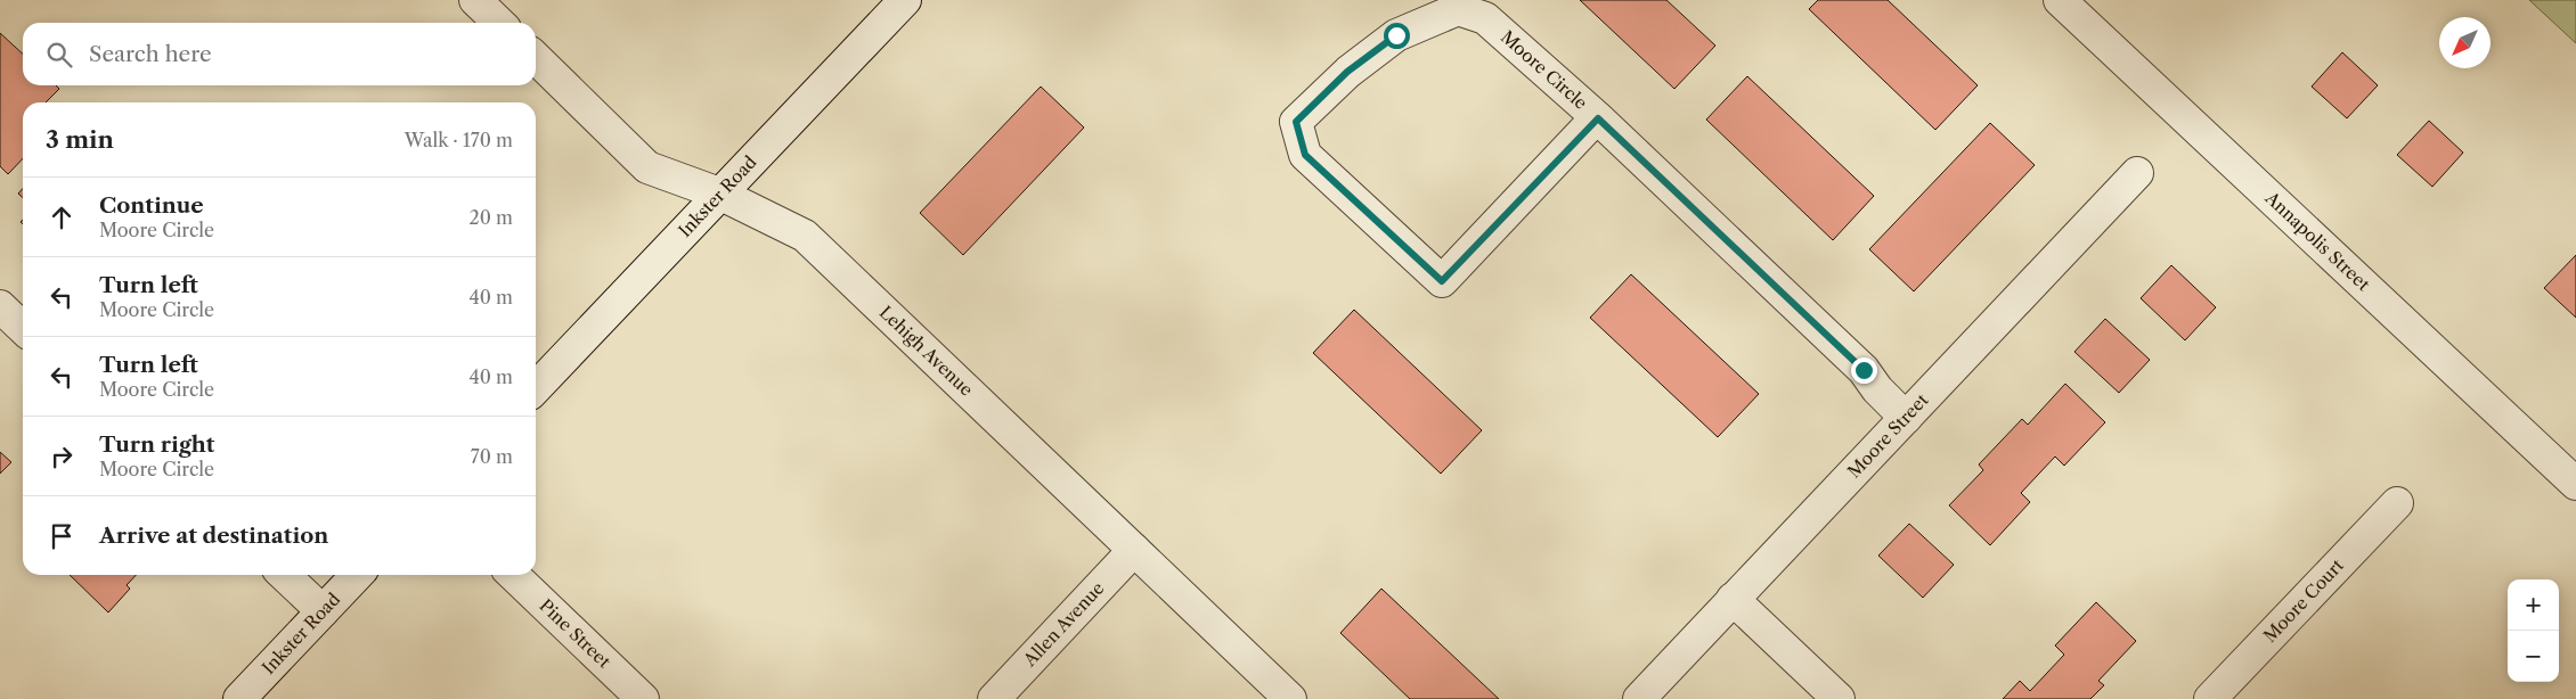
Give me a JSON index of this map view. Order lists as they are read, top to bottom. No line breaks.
{"streets":{"street":["Moore Circle","Inkster Road","Annapolis Street","Lehigh Avenue","Moore Street","Moore Court","Allen Avenue","Pine Street"]},"crossings":[["Moore Circle","Moore Street"],["Inkster Road","Lehigh Avenue"],["Lehigh Avenue","Allen Avenue"]],"north":"bottom left","page":{"search":"Search here","heading":["3 min","Walk · 170 m"],"list":[["Continue","Moore Circle","20 m"],["Turn left","Moore Circle","40 m"],["Turn left","Moore Circle","40 m"],["Turn right","Moore Circle","70 m"],"Arrive at destination"],"map_buttons":["+","−"]}}
